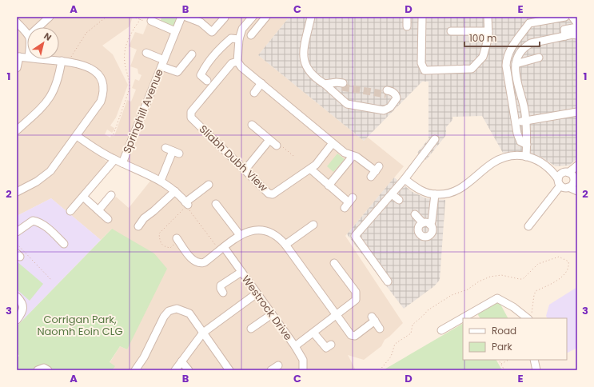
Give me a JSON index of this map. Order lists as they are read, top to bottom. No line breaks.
{"streets":{"street":["Springhill Avenue","Sliabh Dubh View","Westrock Drive"]},"parks":["Corrigan Park, Naomh Eoin CLG"],"legend":["Road","Park"],"scale_bar":"100 m","north":"top right","grid":{"columns":["A","B","C","D","E"],"rows":["1","2","3"]}}
